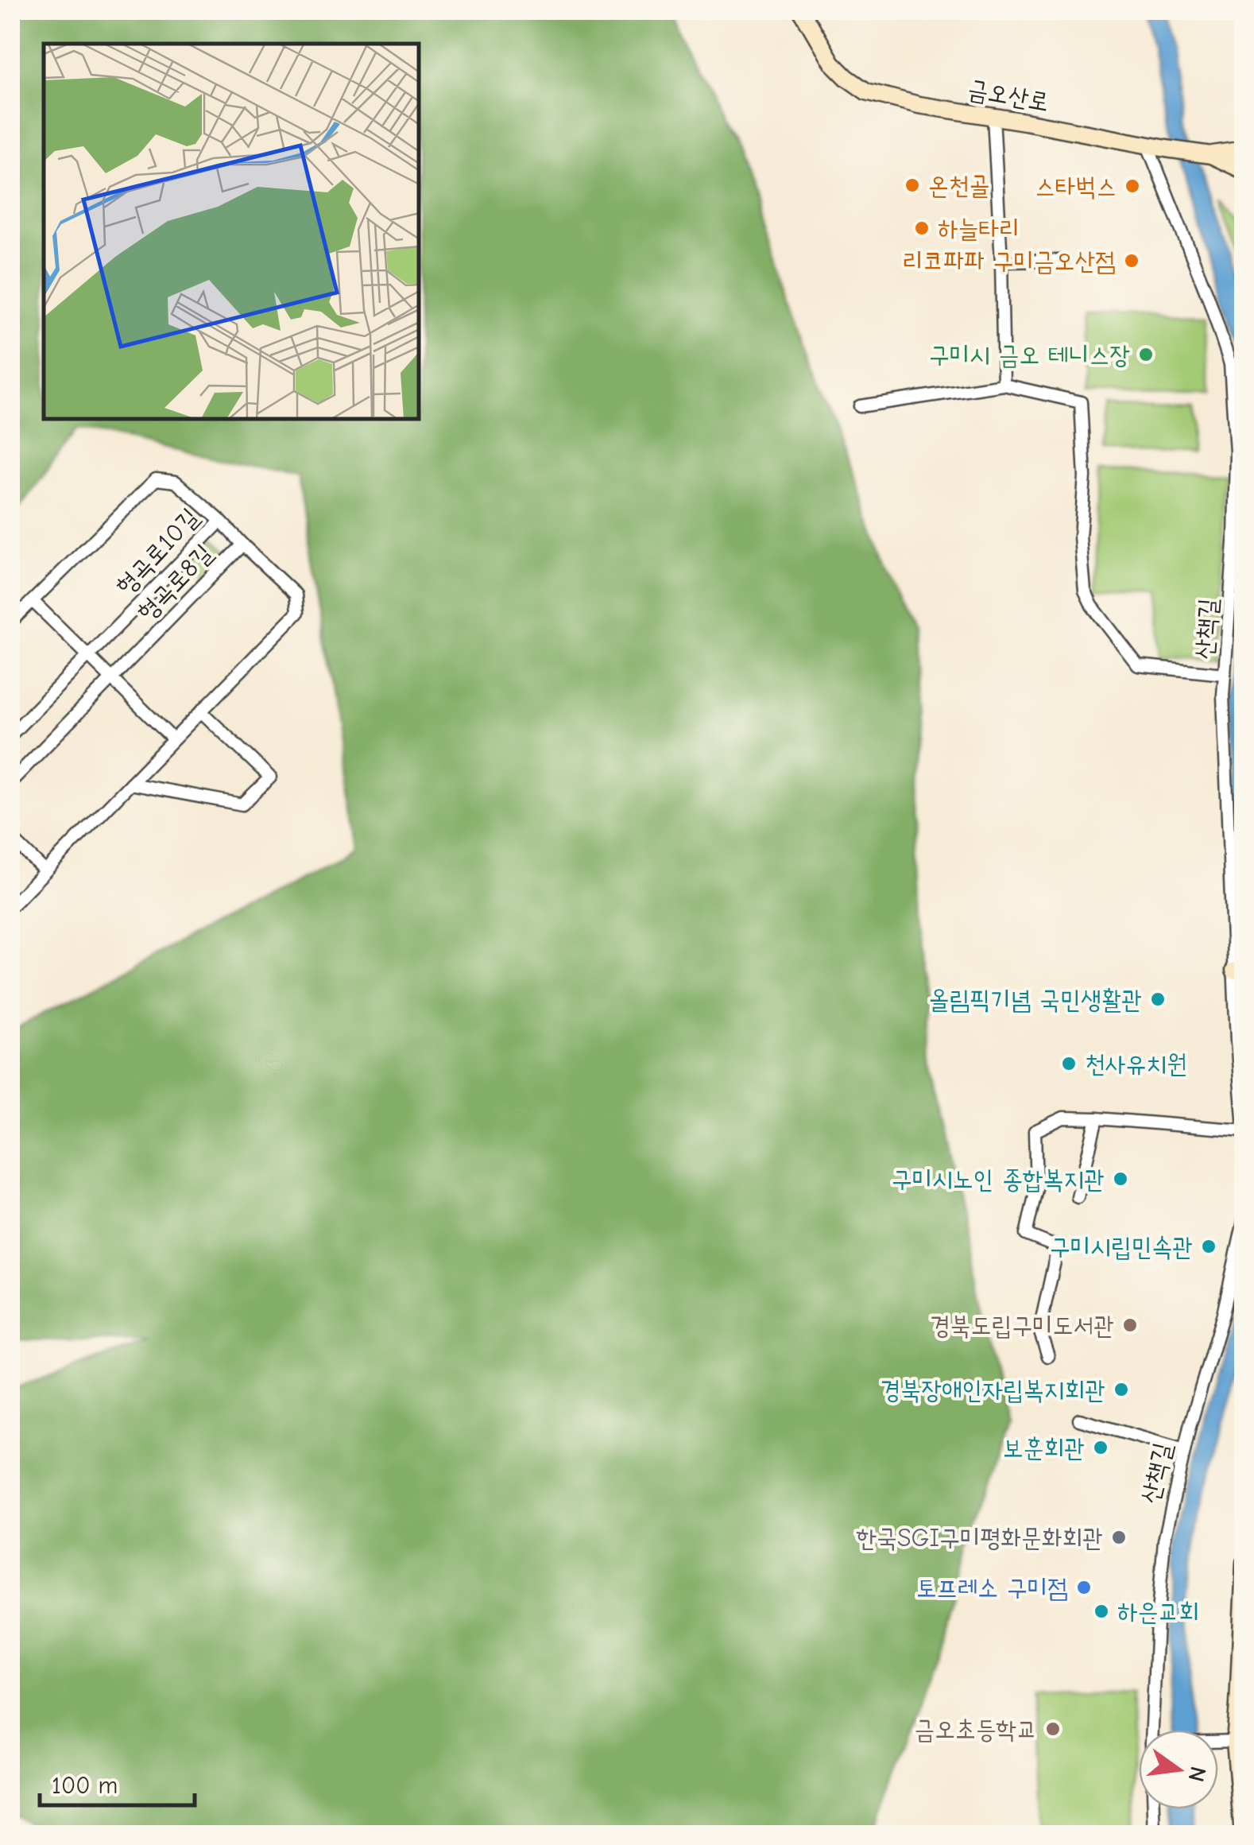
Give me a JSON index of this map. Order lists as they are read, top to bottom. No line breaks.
{"streets":{"street":["금오산로","형곡로10길","형곡로8길","산책길"]},"crossings":[["금오산로","산책길"]],"places":["온천골","스타벅스","하늘타리","리코파파 구미금오산점","구미시 금오 테니스장","올림픽기념 국민생활관","천사유치원","구미시노인 종합복지관","구미시립민속관","경북도립구미도서관","경북장애인자립복지회관","보훈회관","한국SGI구미평화문화회관","토프레소 구미점","하은교회","금오초등학교"],"scale_bar":"100 m","north":"right"}
